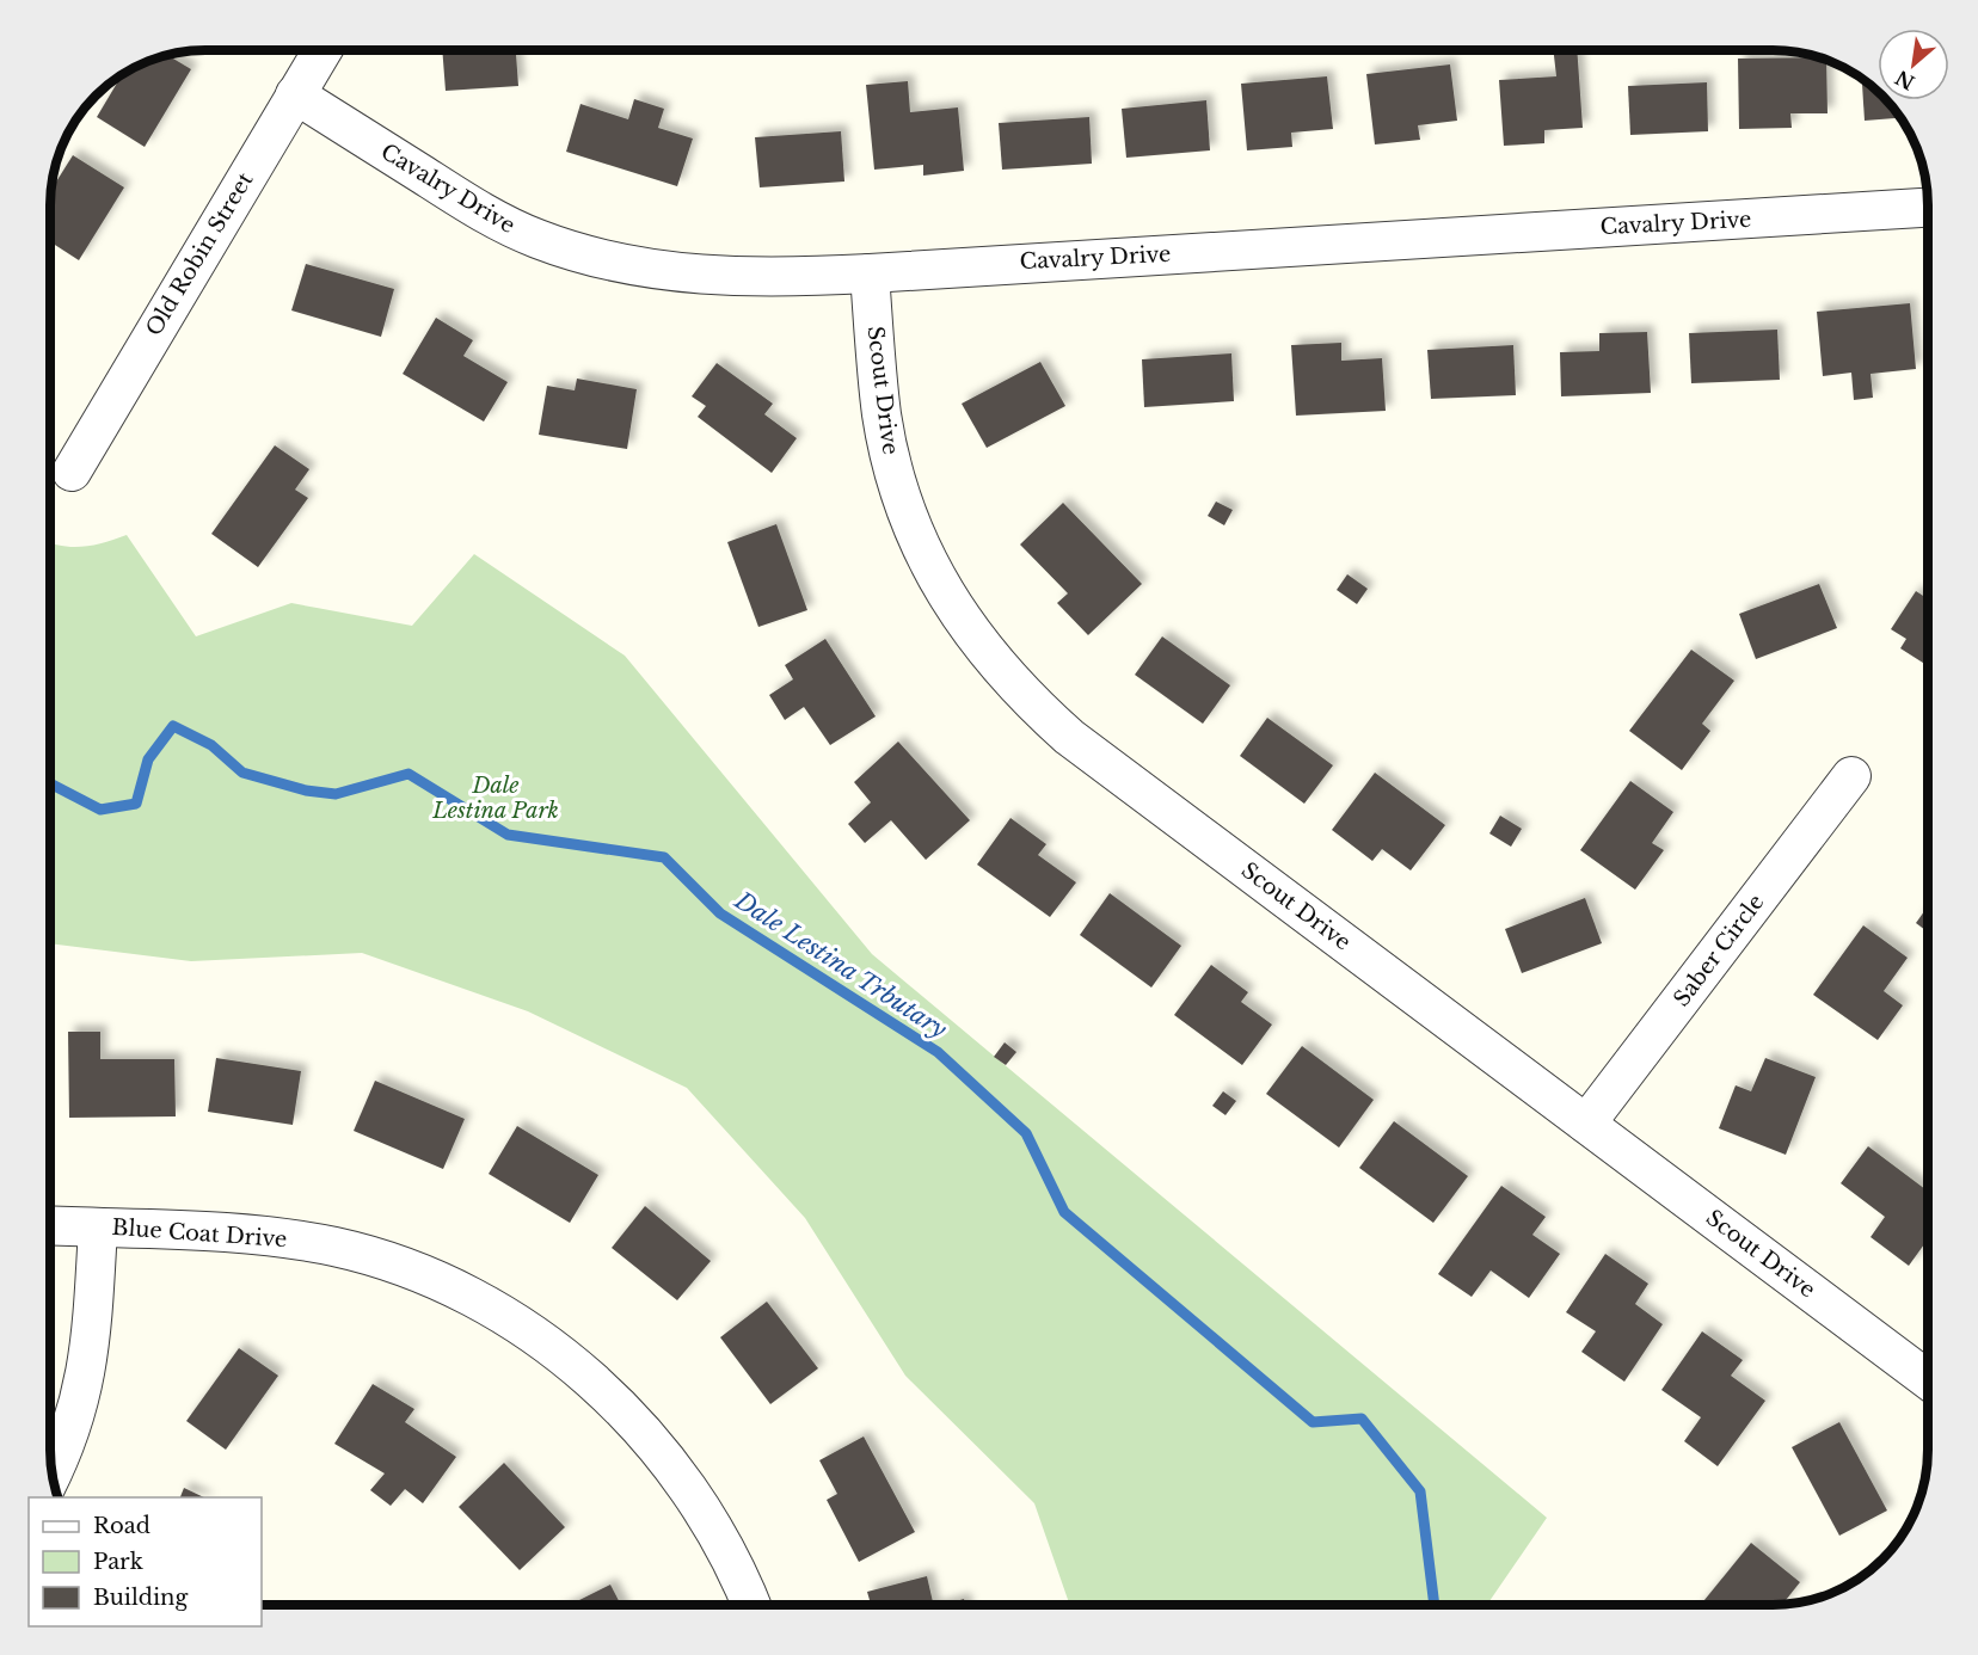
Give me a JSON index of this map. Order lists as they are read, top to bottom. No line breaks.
{"streets":{"street":["Cavalry Drive","Old Robin Street","Scout Drive","Saber Circle","Blue Coat Drive"]},"crossings":[["Cavalry Drive","Old Robin Street"],["Cavalry Drive","Scout Drive"],["Scout Drive","Saber Circle"]],"water":["Dale Lestina Trbutary"],"parks":["Dale Lestina Park"],"legend":["Road","Park","Building"],"north":"bottom left"}
